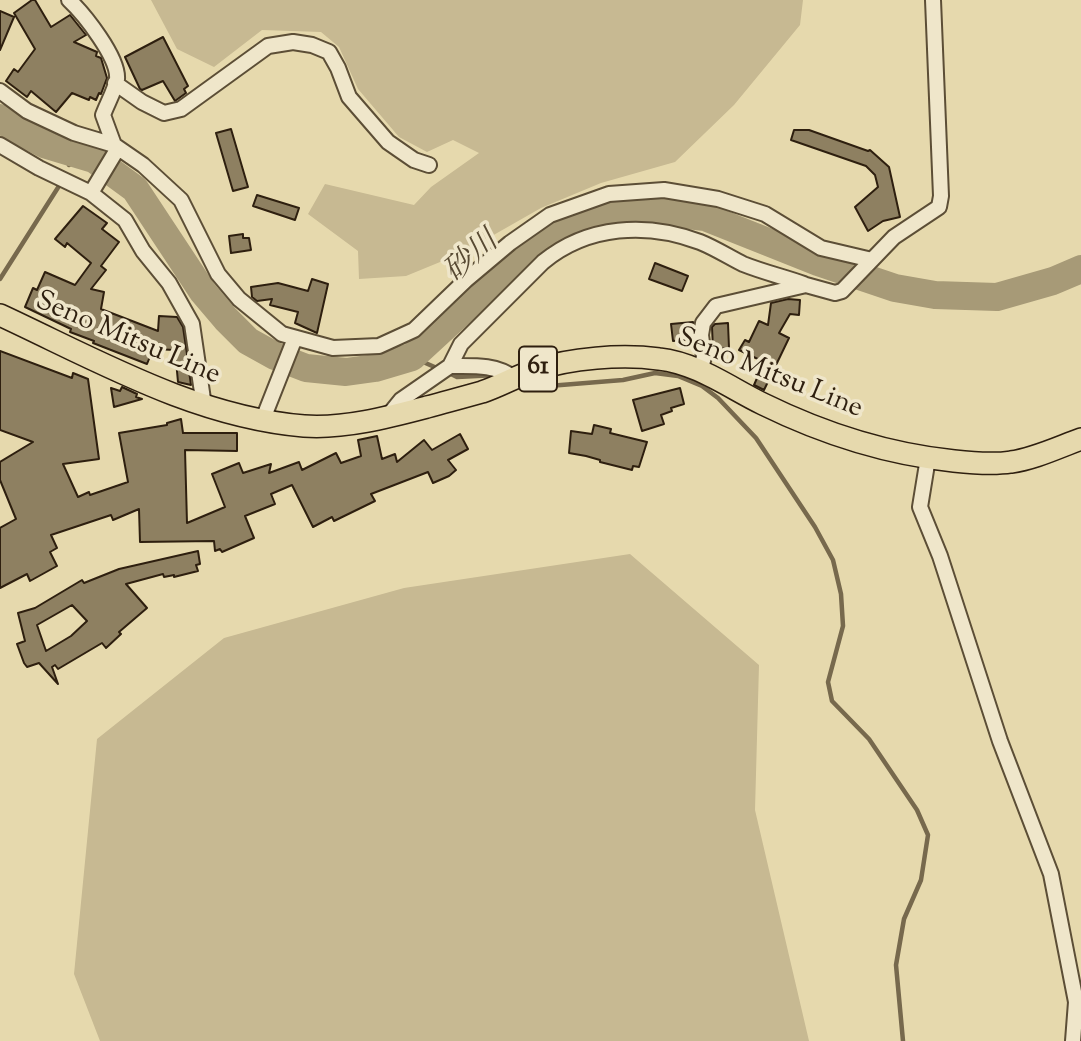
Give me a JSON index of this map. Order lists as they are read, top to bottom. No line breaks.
{"streets":{"main road":["Seno Mitsu Line","61"]},"water":["砂川"]}
